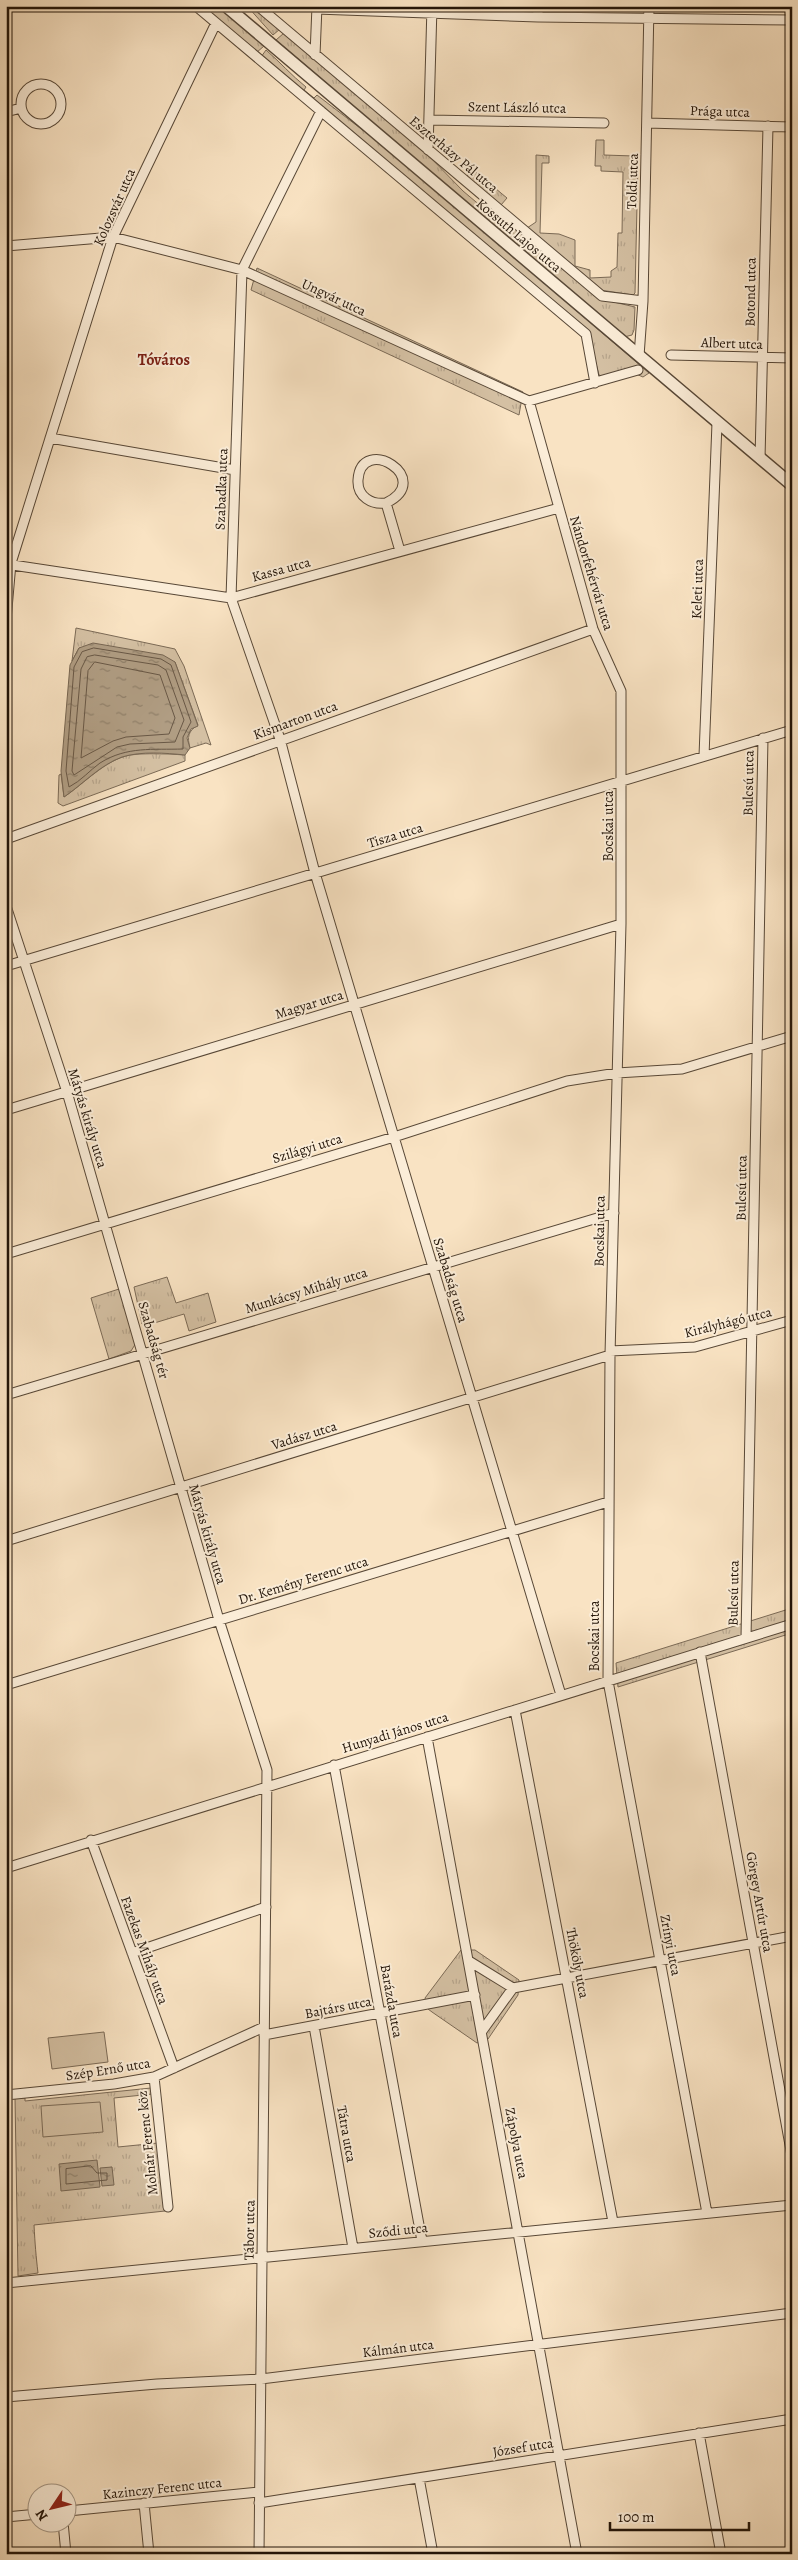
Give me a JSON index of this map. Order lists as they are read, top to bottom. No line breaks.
{"streets":{"street":["Szent László utca","Prága utca","Eszterházy Pál utca","Toldi utca","Kolozsvár utca","Kossuth Lajos utca","Botond utca","Ungvár utca","Albert utca","Szabadka utca","Kassa utca","Nándorfehérvár utca","Keleti utca","Kismarton utca","Bulcsú utca","Bocskai utca","Tisza utca","Magyar utca","Mátyás király utca","Szilágyi utca","Szabadság utca","Munkácsy Mihály utca","Királyhágó utca","Szabadság tér","Vadász utca","Dr. Kemény Ferenc utca","Hunyadi János utca","Görgey Artúr utca","Zrínyi utca","Fazekas Mihály utca","Thököly utca","Barázda utca","Bajtárs utca","Szép Ernő utca","Tátra utca","Molnár Ferenc köz","Zápolya utca","Tábor utca","Sződi utca","Kálmán utca","József utca","Kazinczy Ferenc utca"]},"crossings":[["Prága utca","Toldi utca"],["Prága utca","Botond utca"],["Eszterházy Pál utca","Toldi utca"],["Toldi utca","Kossuth Lajos utca"],["Kolozsvár utca","Ungvár utca"],["Kolozsvár utca","Kassa utca"],["Kossuth Lajos utca","Botond utca"],["Kossuth Lajos utca","Keleti utca"],["Botond utca","Albert utca"],["Ungvár utca","Szabadka utca"],["Ungvár utca","Nándorfehérvár utca"],["Szabadka utca","Kassa utca"],["Szabadka utca","Kismarton utca"],["Szabadka utca","Tisza utca"],["Szabadka utca","Szabadság utca"],["Kassa utca","Nándorfehérvár utca"],["Nándorfehérvár utca","Kismarton utca"],["Nándorfehérvár utca","Bocskai utca"],["Nándorfehérvár utca","Tisza utca"],["Keleti utca","Tisza utca"],["Bulcsú utca","Tisza utca"],["Bulcsú utca","Szilágyi utca"],["Bulcsú utca","Királyhágó utca"],["Bulcsú utca","Hunyadi János utca"],["Bocskai utca","Tisza utca"],["Bocskai utca","Magyar utca"],["Bocskai utca","Szilágyi utca"],["Bocskai utca","Munkácsy Mihály utca"],["Bocskai utca","Királyhágó utca"],["Bocskai utca","Vadász utca"],["Bocskai utca","Dr. Kemény Ferenc utca"],["Bocskai utca","Hunyadi János utca"],["Bocskai utca","Zrínyi utca"],["Tisza utca","Mátyás király utca"],["Tisza utca","Szabadság utca"],["Magyar utca","Mátyás király utca"],["Magyar utca","Szabadság utca"],["Mátyás király utca","Szilágyi utca"],["Mátyás király utca","Szabadság tér"],["Mátyás király utca","Vadász utca"],["Mátyás király utca","Dr. Kemény Ferenc utca"],["Mátyás király utca","Hunyadi János utca"],["Mátyás király utca","Tábor utca"],["Szilágyi utca","Szabadság utca"],["Szabadság utca","Munkácsy Mihály utca"],["Szabadság utca","Vadász utca"],["Szabadság utca","Dr. Kemény Ferenc utca"],["Szabadság utca","Hunyadi János utca"],["Munkácsy Mihály utca","Szabadság tér"],["Királyhágó utca","Vadász utca"],["Hunyadi János utca","Görgey Artúr utca"],["Hunyadi János utca","Zrínyi utca"],["Hunyadi János utca","Fazekas Mihály utca"],["Hunyadi János utca","Thököly utca"],["Hunyadi János utca","Barázda utca"],["Hunyadi János utca","Zápolya utca"],["Hunyadi János utca","Tábor utca"],["Zrínyi utca","Sződi utca"],["Fazekas Mihály utca","Szép Ernő utca"],["Thököly utca","Sződi utca"],["Barázda utca","Bajtárs utca"],["Barázda utca","Sződi utca"],["Bajtárs utca","Szép Ernő utca"],["Bajtárs utca","Tátra utca"],["Bajtárs utca","Zápolya utca"],["Bajtárs utca","Tábor utca"],["Szép Ernő utca","Molnár Ferenc köz"],["Szép Ernő utca","Tábor utca"],["Tátra utca","Sződi utca"],["Zápolya utca","Sződi utca"],["Zápolya utca","Kálmán utca"],["Zápolya utca","József utca"],["Tábor utca","Sződi utca"],["Tábor utca","Kálmán utca"],["Tábor utca","József utca"],["Tábor utca","Kazinczy Ferenc utca"]],"districts":["Tóváros"],"scale_bar":"100 m","north":"bottom left"}
